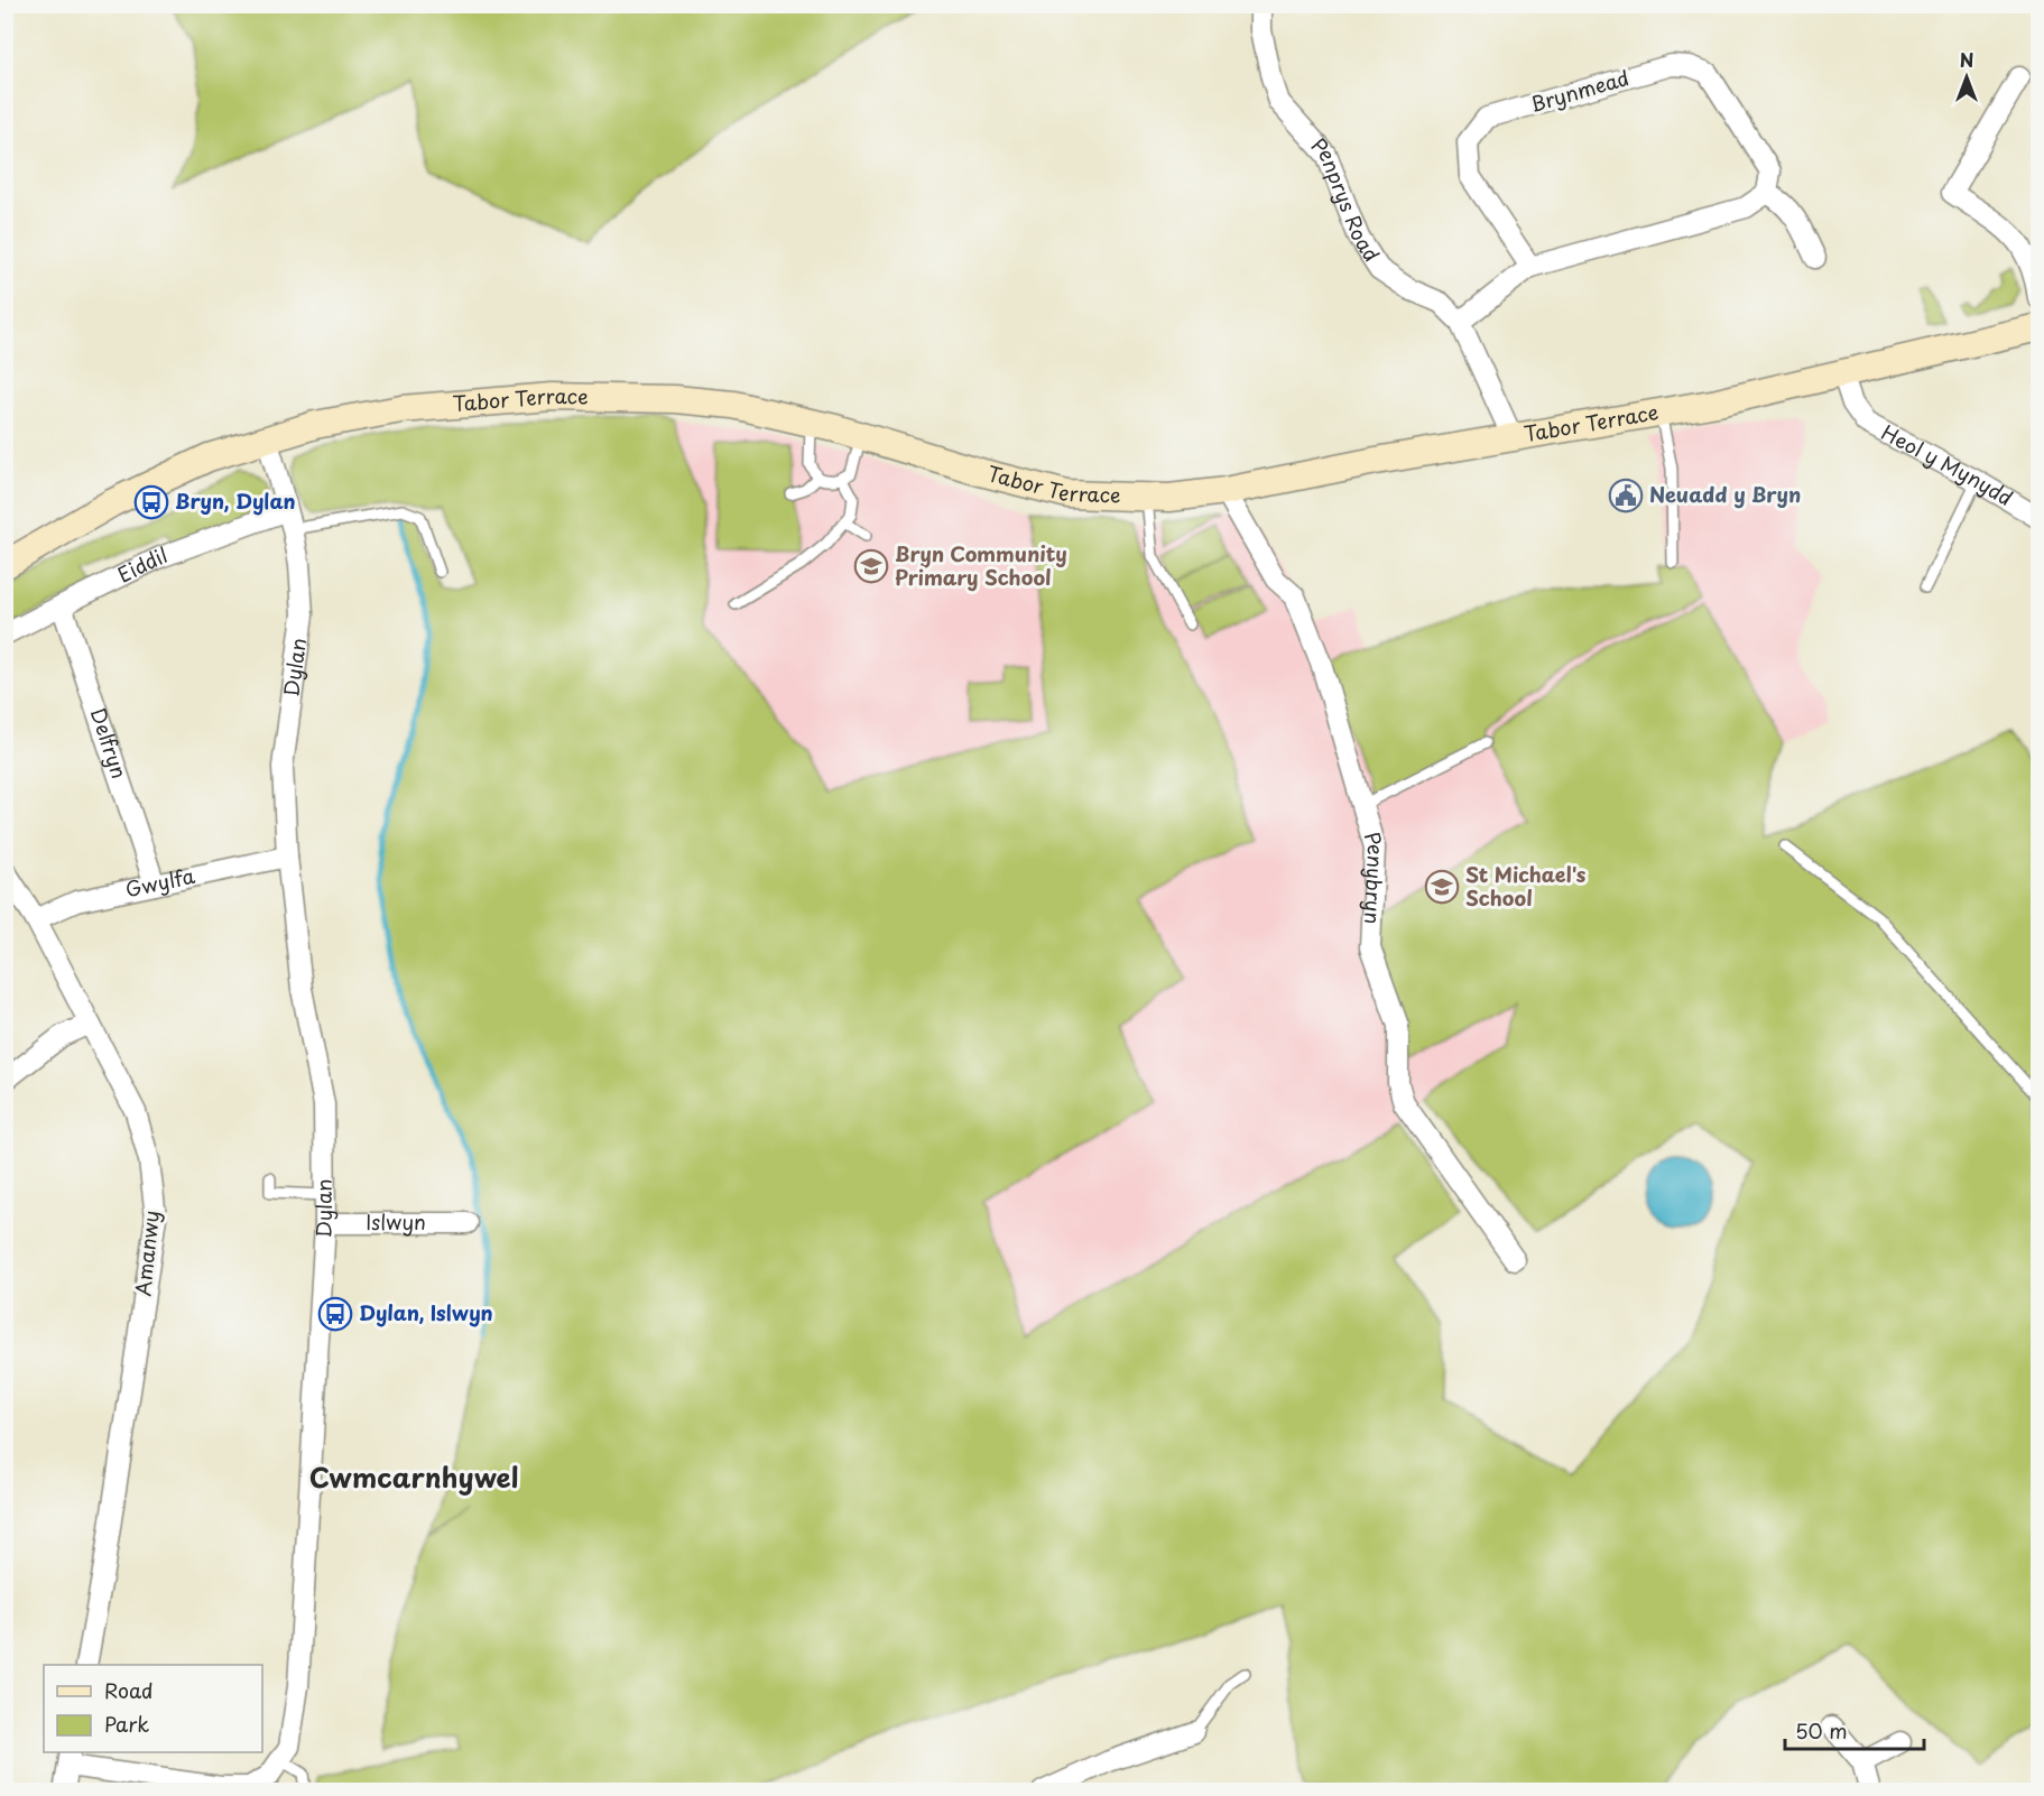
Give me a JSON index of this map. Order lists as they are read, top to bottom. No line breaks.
{"streets":{"main road":["Tabor Terrace"],"street":["Brynmead","Penprys Road","Heol y Mynydd","Eiddil","Dylan","Delfryn","Penybryn","Gwylfa","Islwyn","Amanwy"]},"crossings":[["Penprys Road","Tabor Terrace"],["Tabor Terrace","Heol y Mynydd"],["Tabor Terrace","Dylan"],["Tabor Terrace","Penybryn"],["Eiddil","Dylan"],["Eiddil","Delfryn"],["Dylan","Gwylfa"],["Dylan","Islwyn"],["Delfryn","Gwylfa"],["Gwylfa","Amanwy"]],"districts":["Cwmcarnhywel"],"places":{"public building":["Neuadd y Bryn"],"bus stop":["Bryn, Dylan","Dylan, Islwyn"],"school or university":["Bryn Community Primary School","St Michael's School"]},"legend":["Road","Park"],"scale_bar":"50 m","north":"top"}
